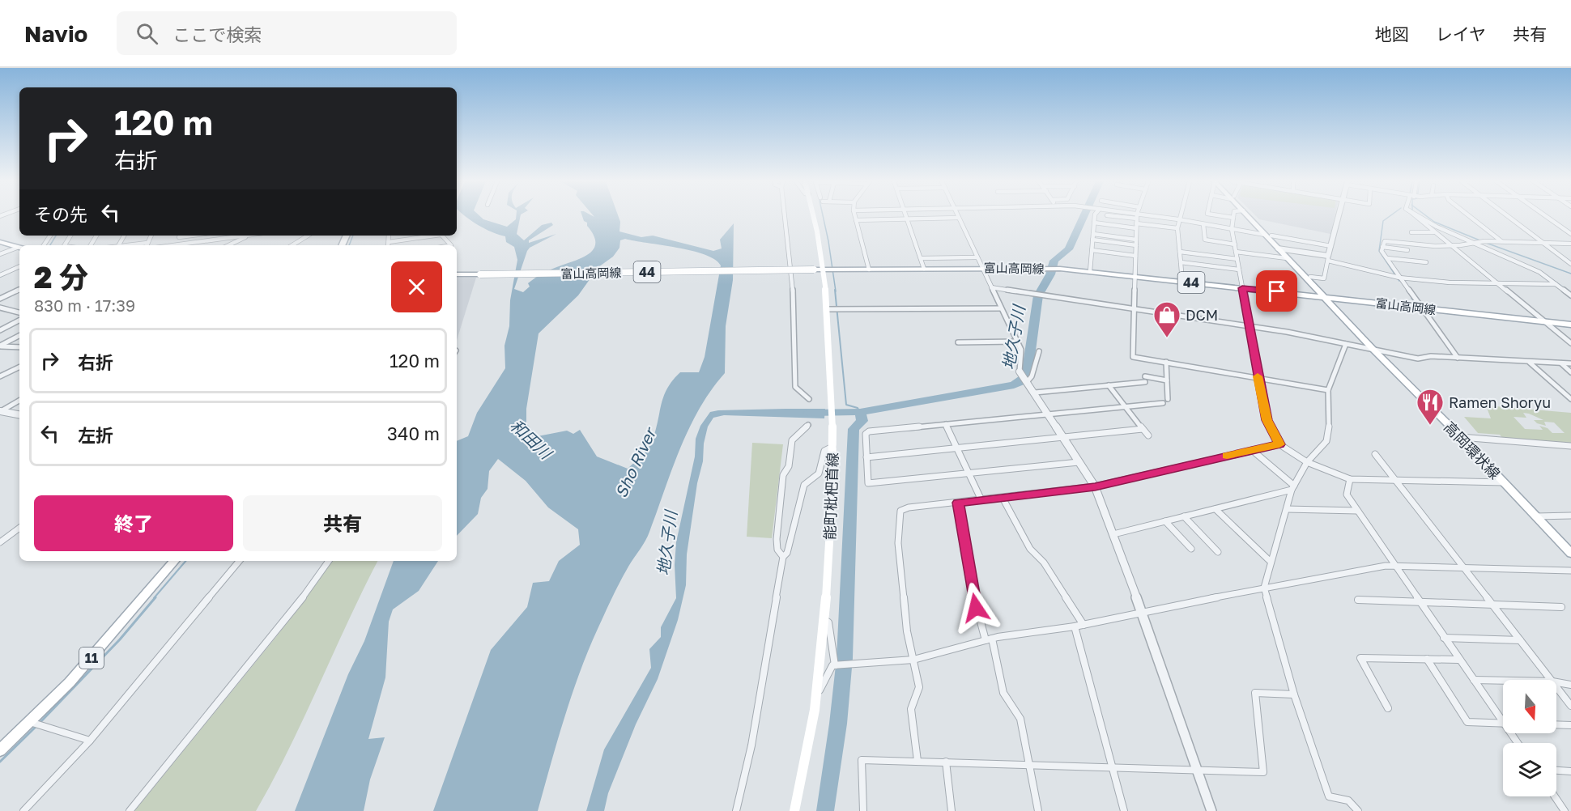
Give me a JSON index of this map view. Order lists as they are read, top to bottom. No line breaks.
{"streets":{"main road":["富山高岡線","44","高岡環状線","能町枇杷首線","11"]},"crossings":[["富山高岡線","高岡環状線"],["富山高岡線","能町枇杷首線"]],"water":["地久子川","和田川","Sho River"],"places":{"shop":["DCM"],"restaurant":["Ramen Shoryu"]},"north":"bottom","page":{"header":"Navio","search":"ここで検索","nav":["地図","レイヤ","共有"],"turn":["120 m","右折"],"then":"その先","heading":["2 分","830 m · 17:39"],"list":[{"name":"右折","value":"120 m"},{"name":"左折","value":"340 m"}],"buttons":["終了","共有"]}}
